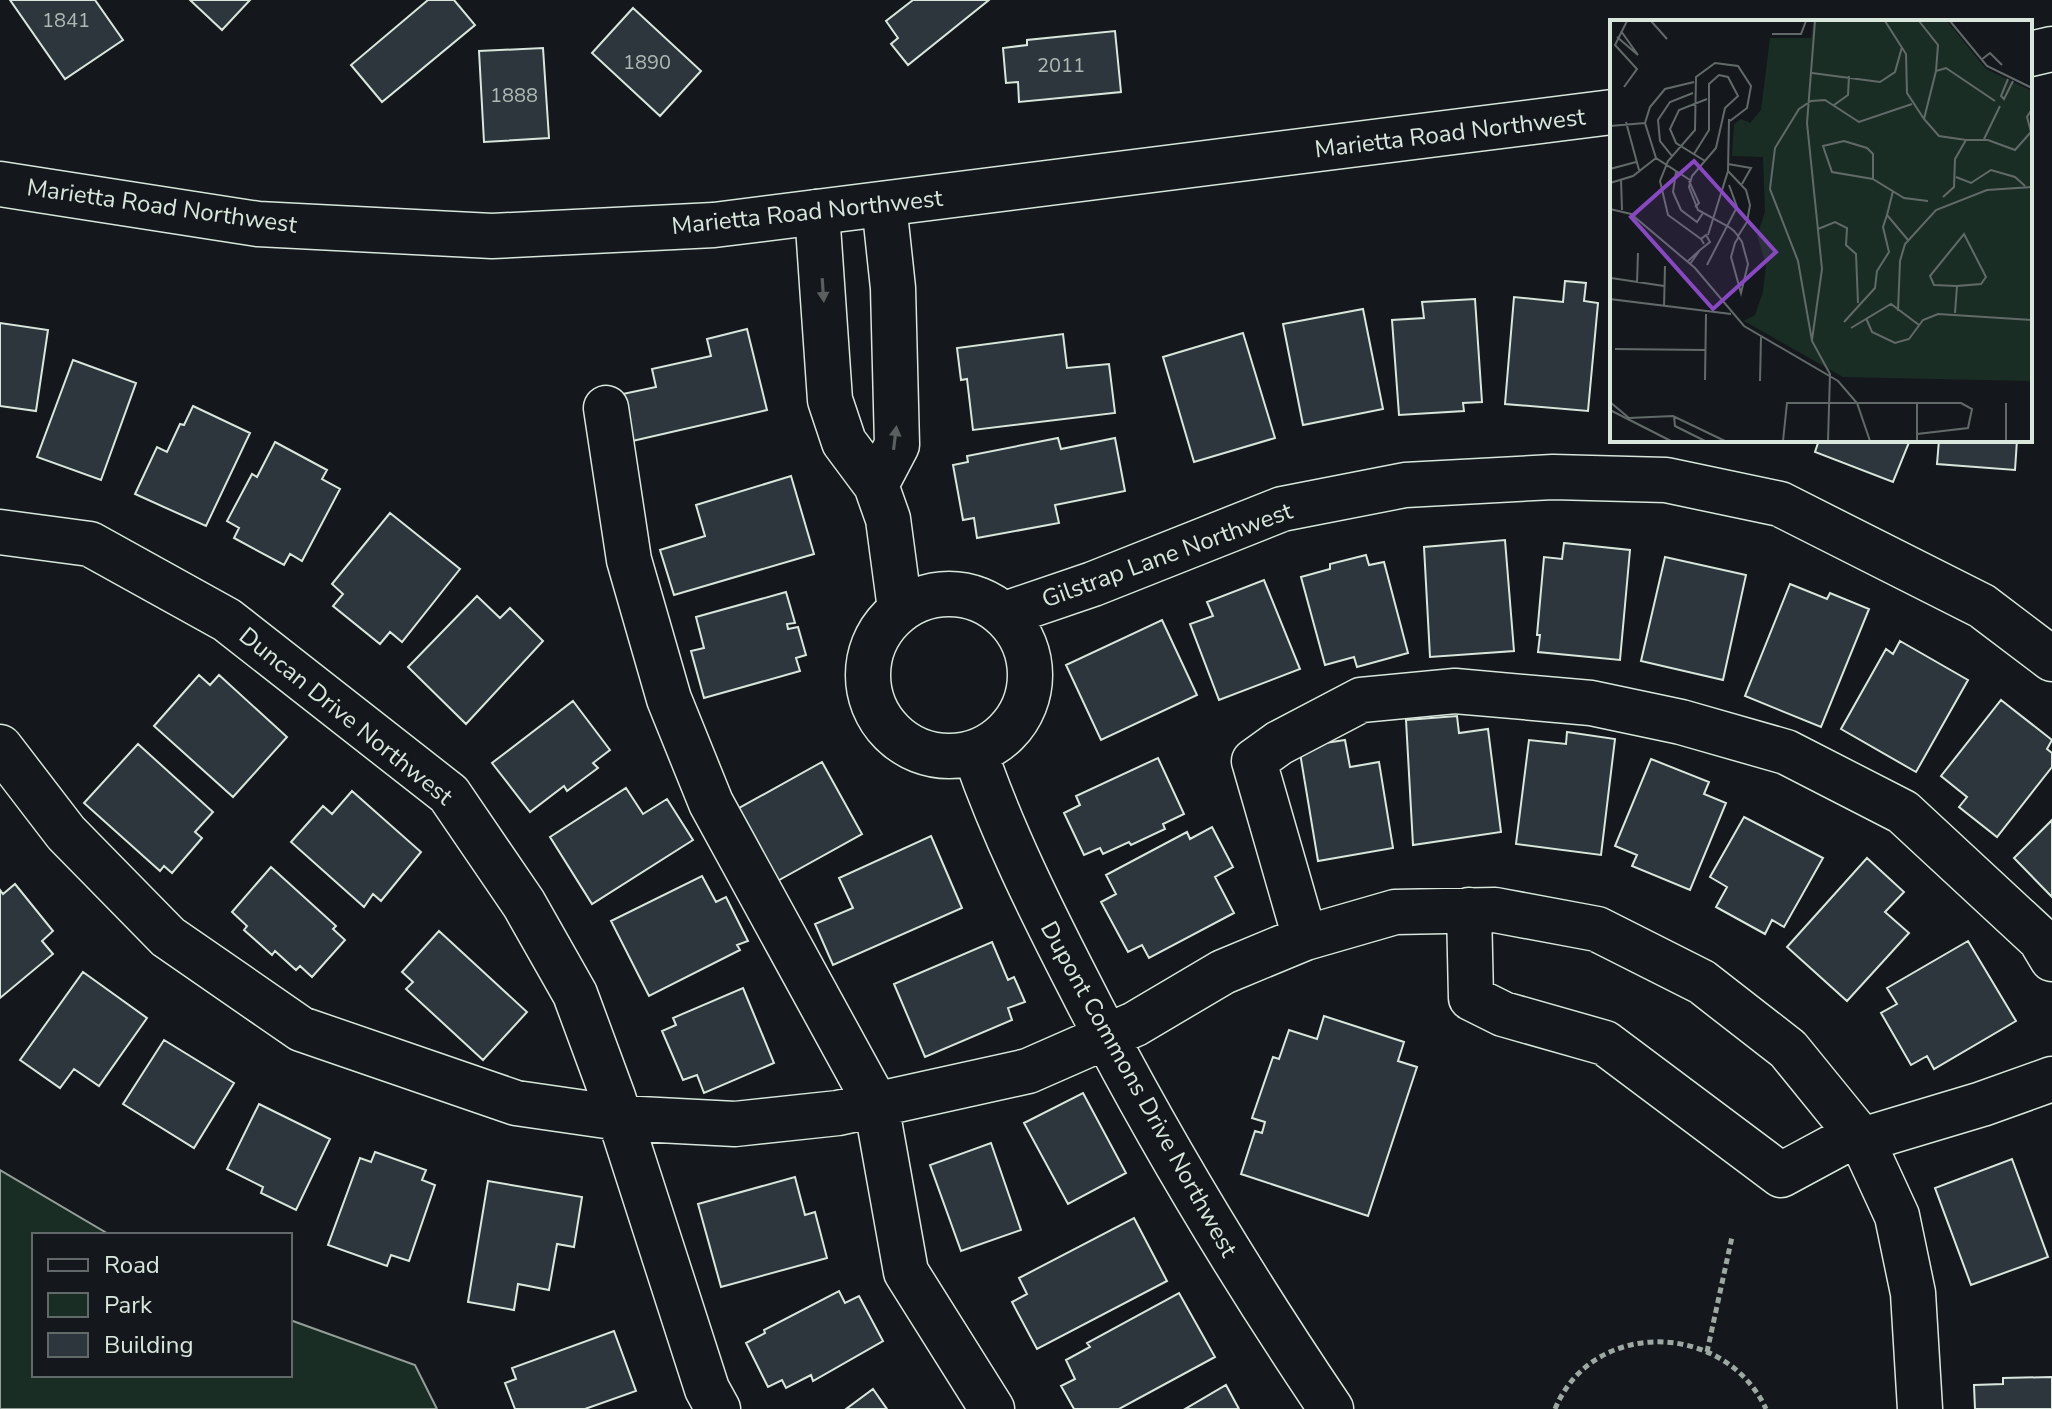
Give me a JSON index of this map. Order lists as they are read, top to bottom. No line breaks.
{"streets":{"street":["Marietta Road Northwest","Gilstrap Lane Northwest","Duncan Drive Northwest","Dupont Commons Drive Northwest"]},"crossings":[["Gilstrap Lane Northwest","Dupont Commons Drive Northwest"]],"house_numbers":["1841","1890","2011","1888"],"legend":["Road","Park","Building"]}
